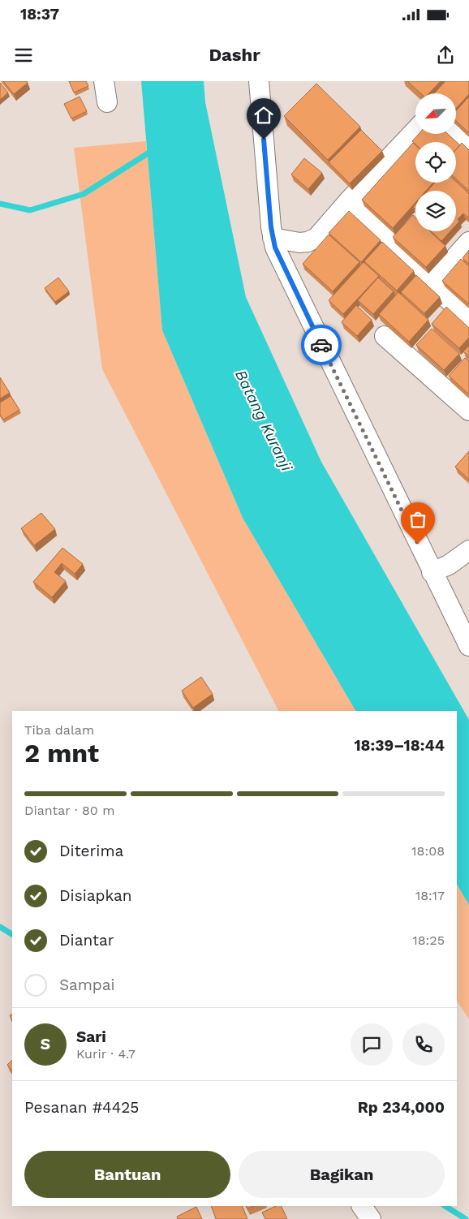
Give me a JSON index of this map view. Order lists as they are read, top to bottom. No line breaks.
{"water":["Batang Kuranji"],"north":"bottom left","page":{"status":"18:37","header":"Dashr","heading":["2 mnt","Tiba dalam","18:39–18:44"],"panel":["Sari","Kurir · 4.7","Pesanan #4425","Rp 234,000"],"bar":"Diantar · 80 m","list":[["Diterima","18:08"],["Disiapkan","18:17"],["Diantar","18:25"],"Sampai"],"round":"S","buttons":["Bantuan","Bagikan"]}}
